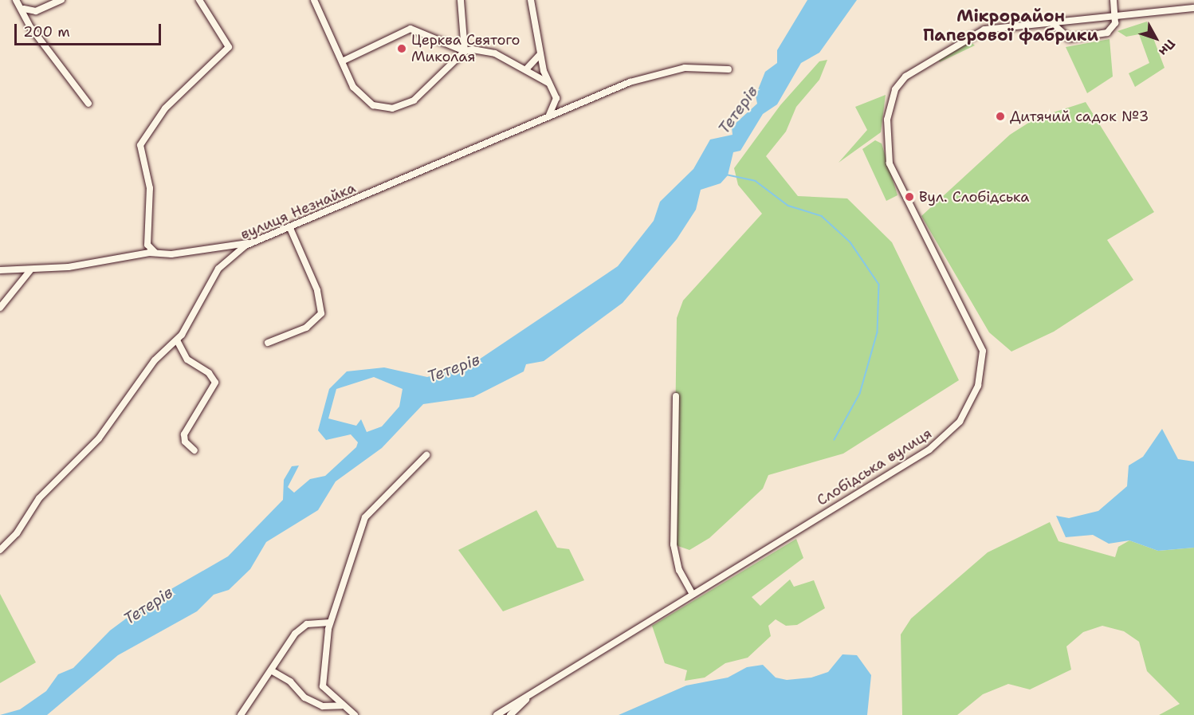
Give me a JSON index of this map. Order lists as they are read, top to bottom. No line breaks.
{"streets":{"street":["вулиця Незнайка","Слобідська вулиця"]},"districts":["Мікрорайон Паперової фабрики"],"water":["Тетерів"],"places":["Церква Святого Миколая","Дитячий садок №3","Вул. Слобідська"],"scale_bar":"200 m","north":"bottom right"}
